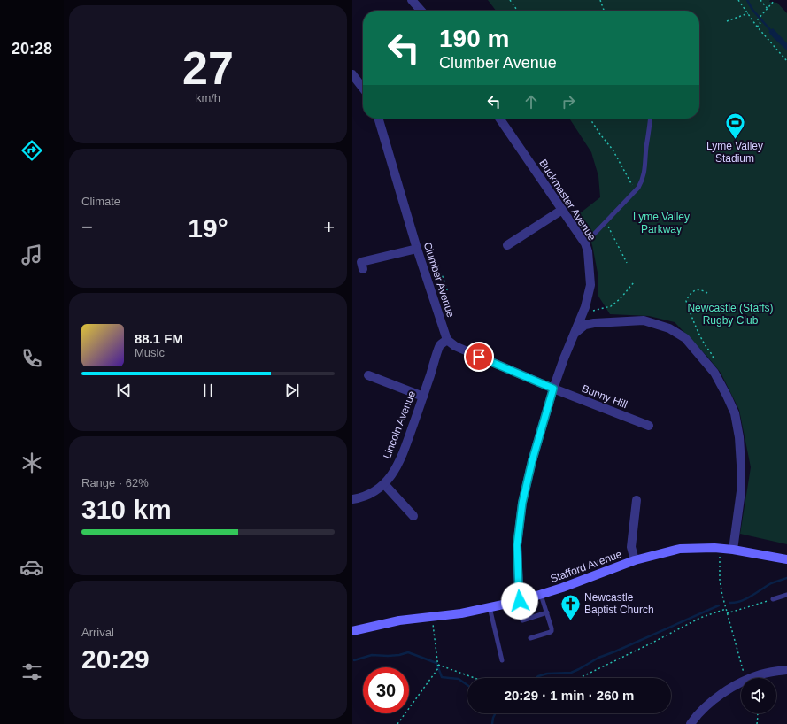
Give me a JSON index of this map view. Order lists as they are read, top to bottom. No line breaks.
{"streets":{"street":["Buckmaster Avenue","Clumber Avenue","Bunny Hill","Lincoln Avenue","Stafford Avenue"]},"crossings":[["Buckmaster Avenue","Bunny Hill"],["Buckmaster Avenue","Stafford Avenue"],["Clumber Avenue","Lincoln Avenue"]],"parks":["Lyme Valley Parkway","Newcastle (Staffs) Rugby Club"],"places":{"sports":["Lyme Valley Stadium"],"church":["Newcastle Baptist Church"]},"page":{"tabs":"20:28","tile":[["27","km/h"],"Climate",["Range · 62%","310 km"],["Arrival","20:29"]],"turn":["190 m","Clumber Avenue"],"heat":["−","19°","+"],"song":["88.1 FM","Music"],"limit":"30","trip":"20:29 · 1 min · 260 m"}}
